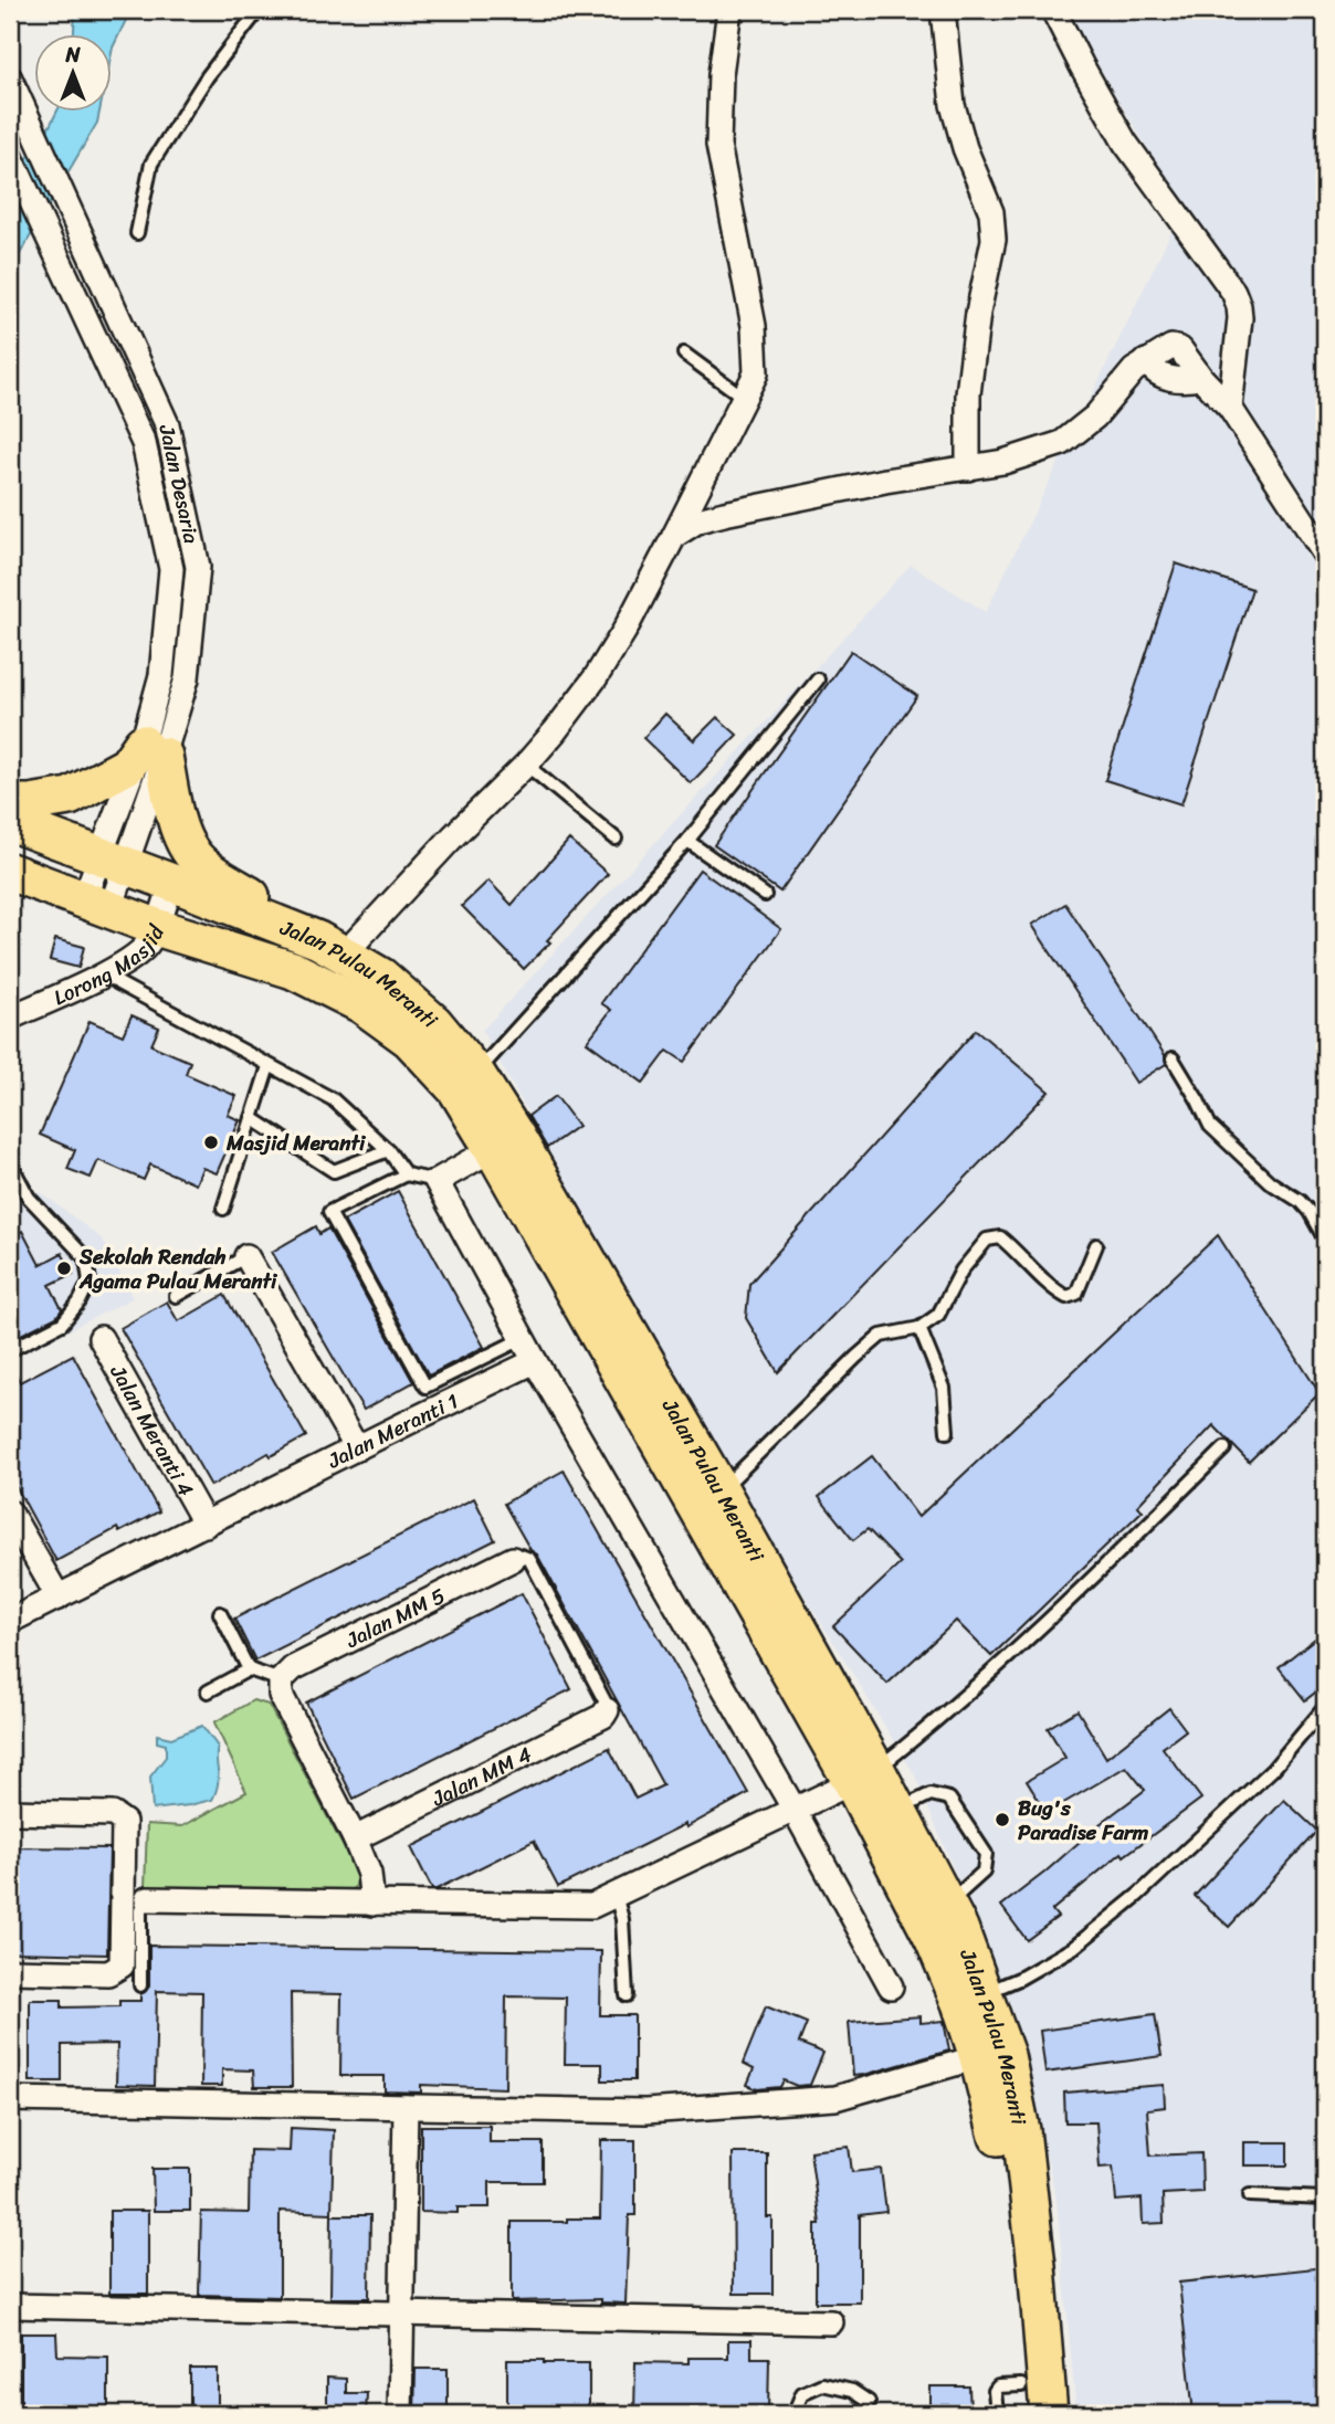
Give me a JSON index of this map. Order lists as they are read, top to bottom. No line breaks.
{"streets":{"main road":["Jalan Pulau Meranti"],"street":["Jalan Desaria","Lorong Masjid","Jalan Meranti 4","Jalan Meranti 1","Jalan MM 5","Jalan MM 4"]},"crossings":[["Jalan Desaria","Jalan Pulau Meranti"],["Lorong Masjid","Jalan Pulau Meranti"],["Jalan Meranti 4","Jalan Meranti 1"]],"places":["Masjid Meranti","Sekolah Rendah Agama Pulau Meranti","Bug's Paradise Farm"],"north":"top"}
